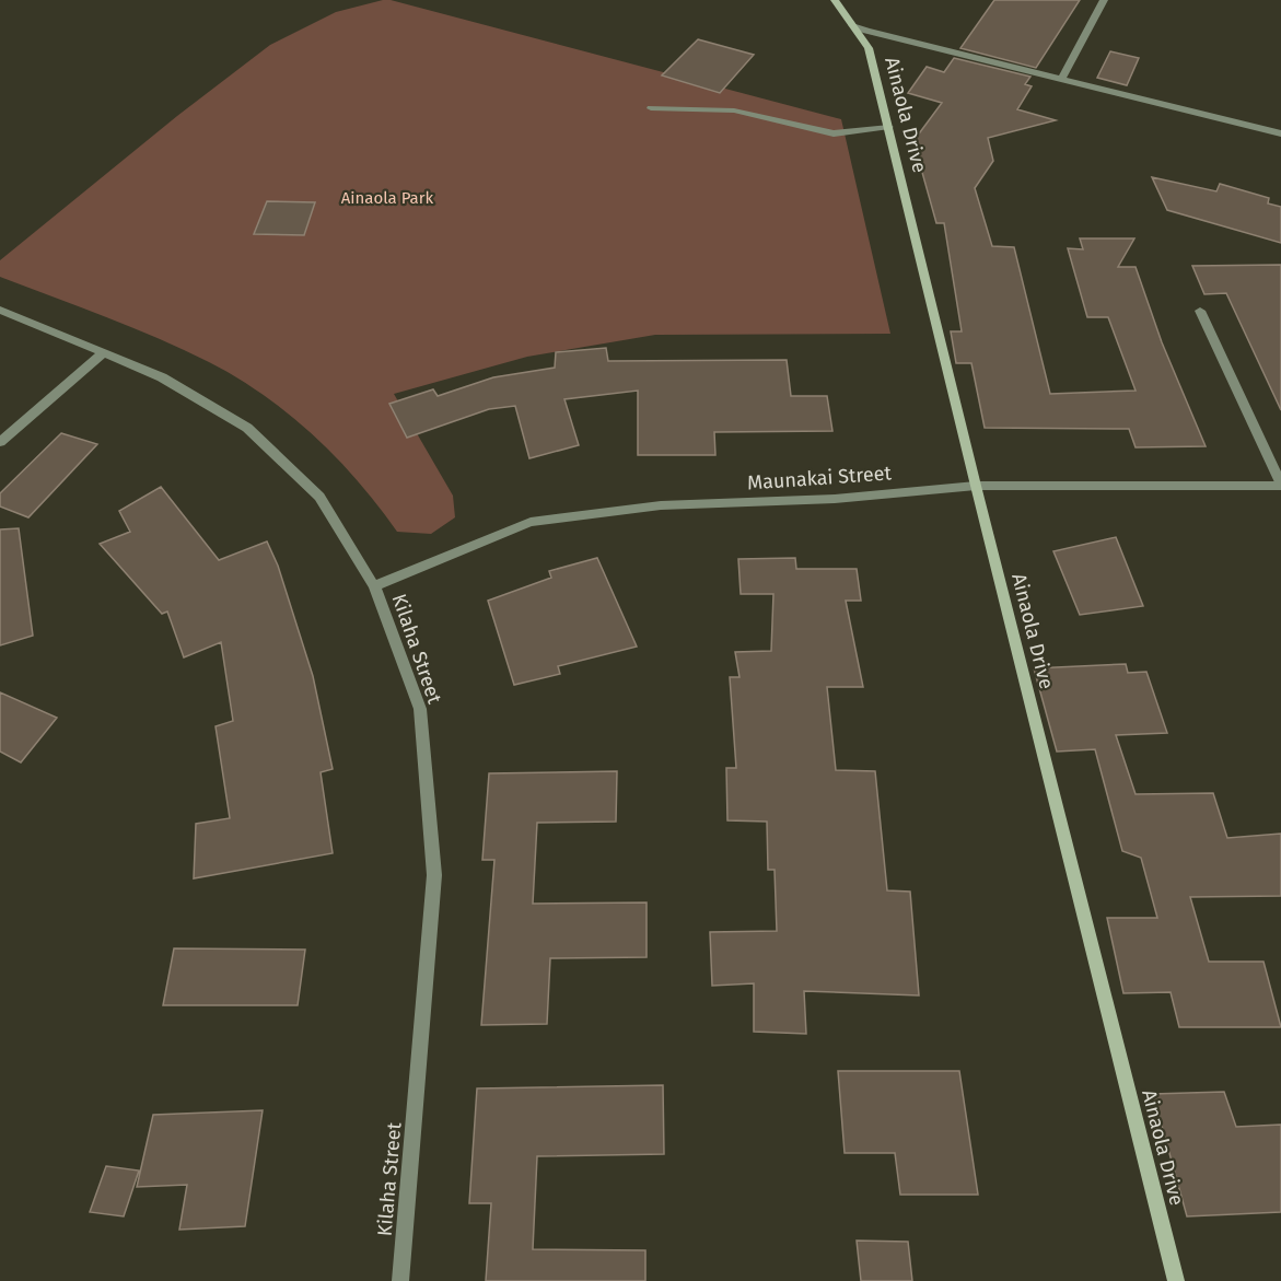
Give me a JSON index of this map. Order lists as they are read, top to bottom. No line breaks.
{"streets":{"street":["Ainaola Drive","Maunakai Street","Kilaha Street"]},"crossings":[["Ainaola Drive","Maunakai Street"],["Maunakai Street","Kilaha Street"]],"parks":["Ainaola Park"]}
